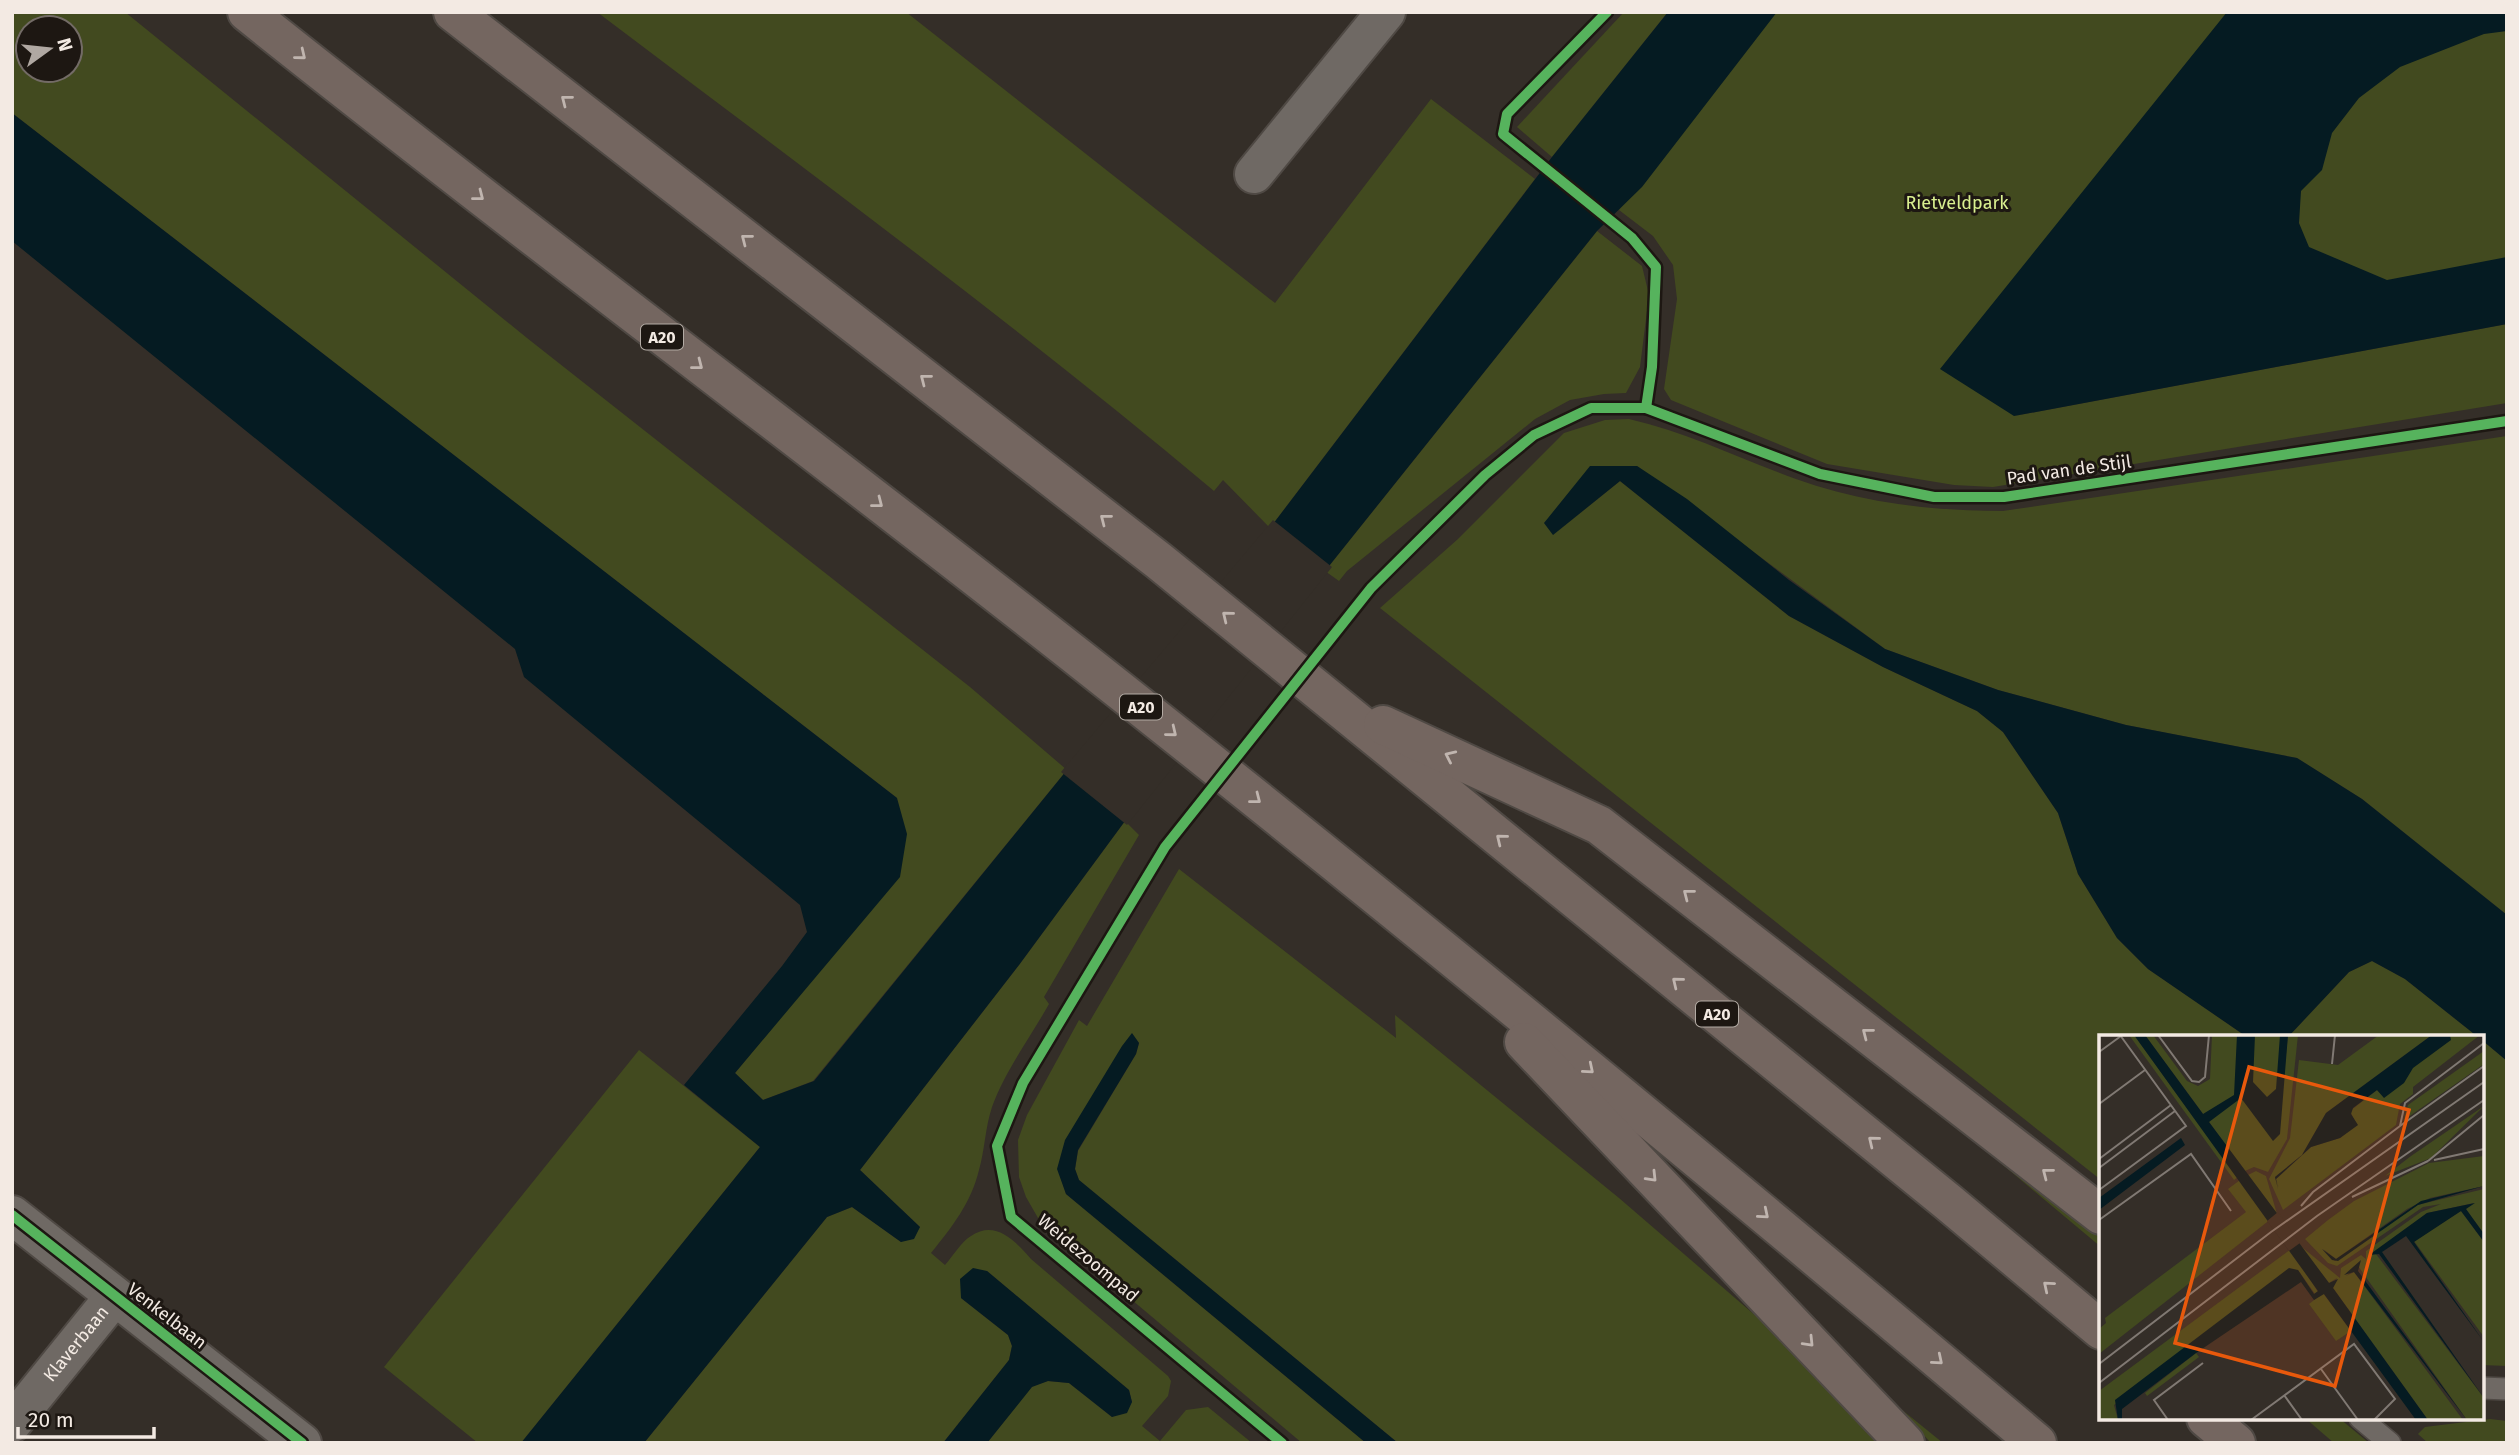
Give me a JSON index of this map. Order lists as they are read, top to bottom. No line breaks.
{"streets":{"highway":["A20"],"street":["Venkelbaan","Klaverbaan"],"cycle path":["Pad van de Stijl","Weidezoompad"]},"crossings":[["Venkelbaan","Klaverbaan"]],"parks":["Rietveldpark"],"scale_bar":"20 m","north":"right"}
